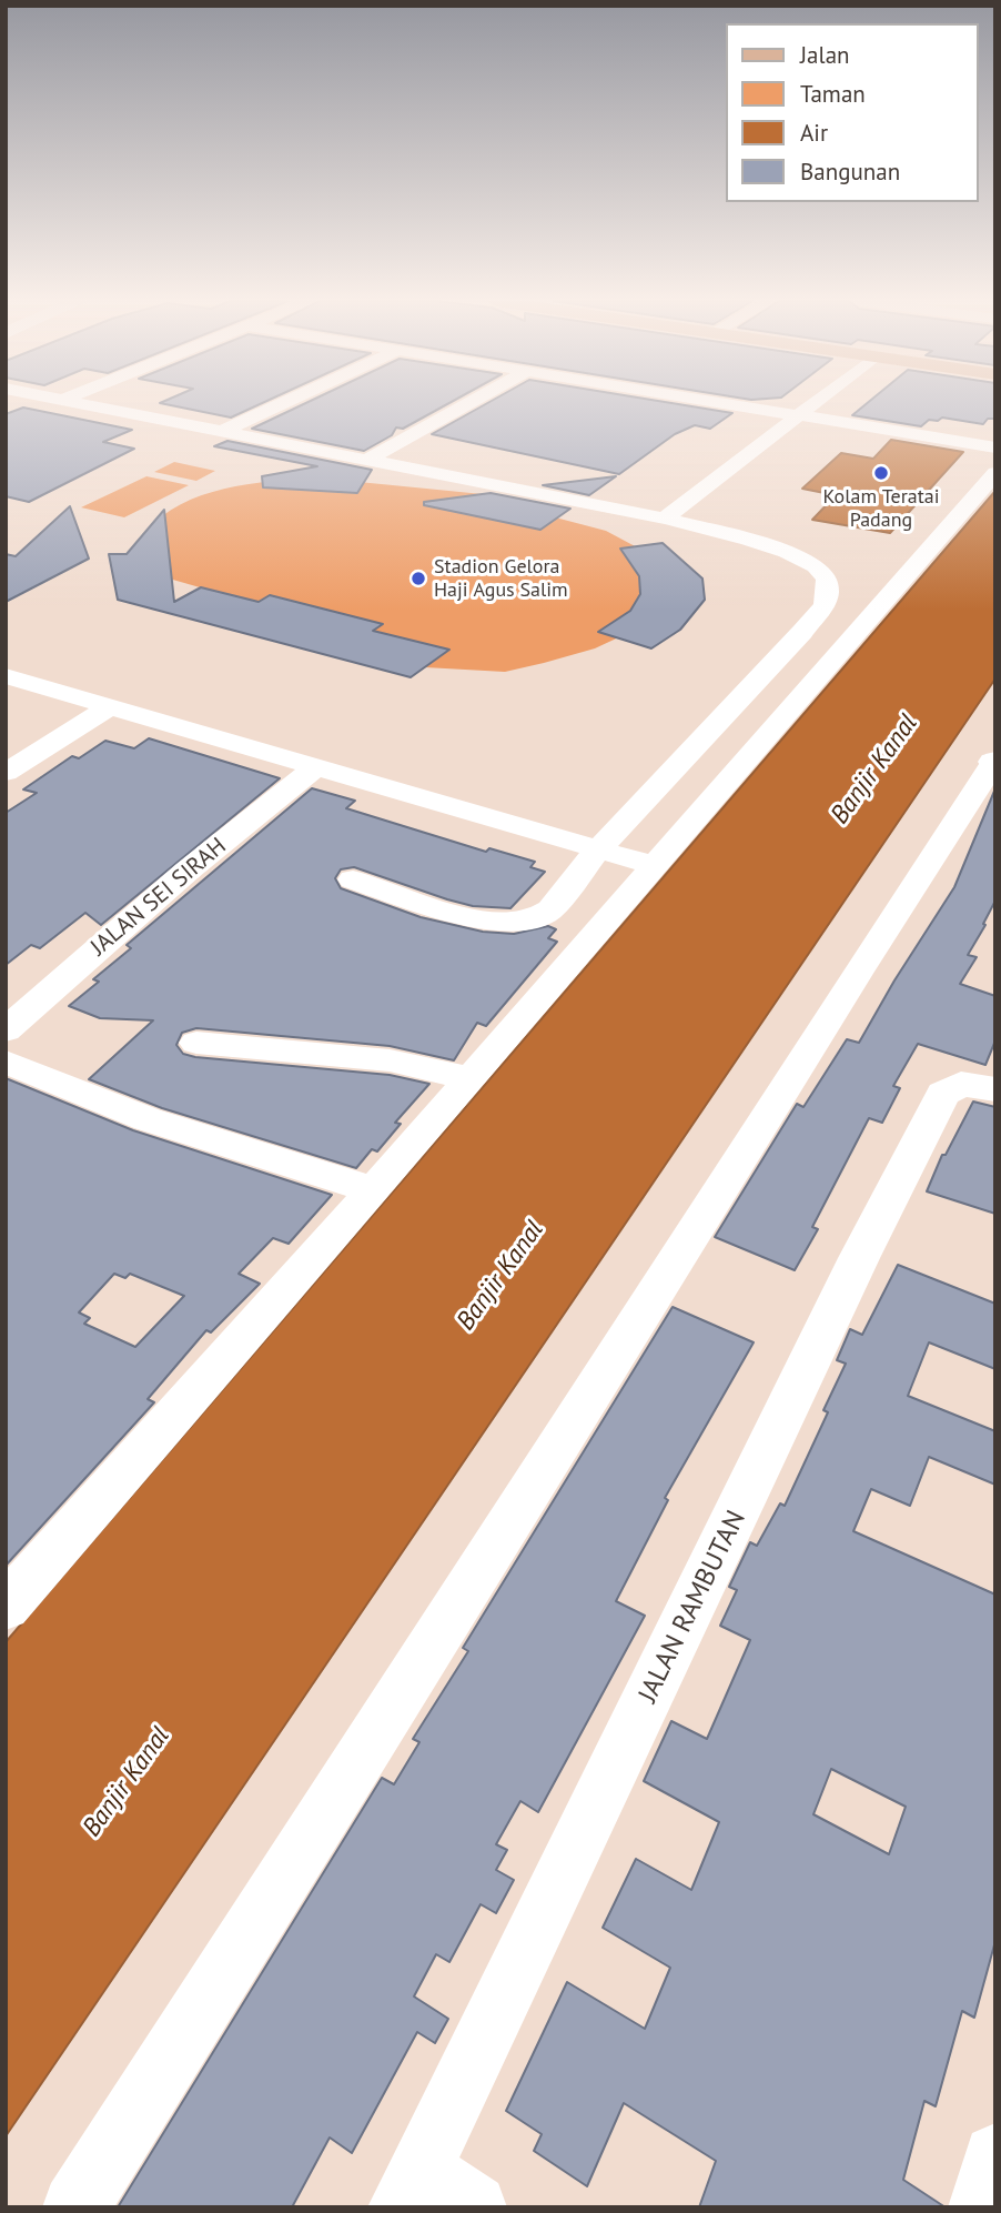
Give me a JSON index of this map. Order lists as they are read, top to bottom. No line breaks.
{"streets":{"street":["JALAN SEI SIRAH","JALAN RAMBUTAN"]},"water":["Banjir Kanal"],"places":["Kolam Teratai Padang","Stadion Gelora Haji Agus Salim"],"legend":["Jalan","Taman","Air","Bangunan"]}
